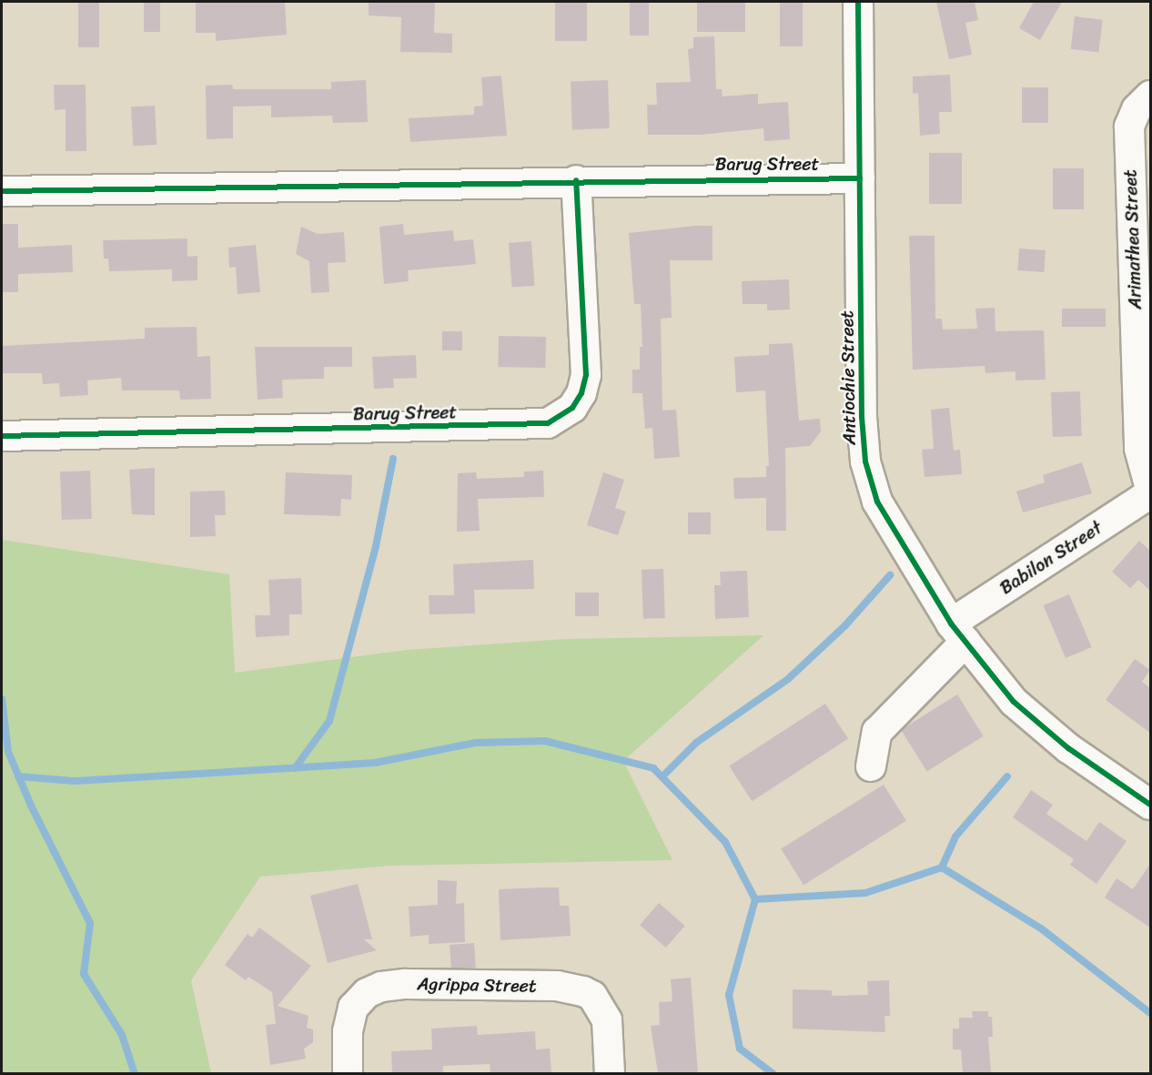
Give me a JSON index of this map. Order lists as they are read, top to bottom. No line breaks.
{"streets":{"street":["Barug Street","Arimathea Street","Antiochie Street","Babilon Street","Agrippa Street"]},"crossings":[["Barug Street","Antiochie Street"],["Antiochie Street","Babilon Street"]]}
